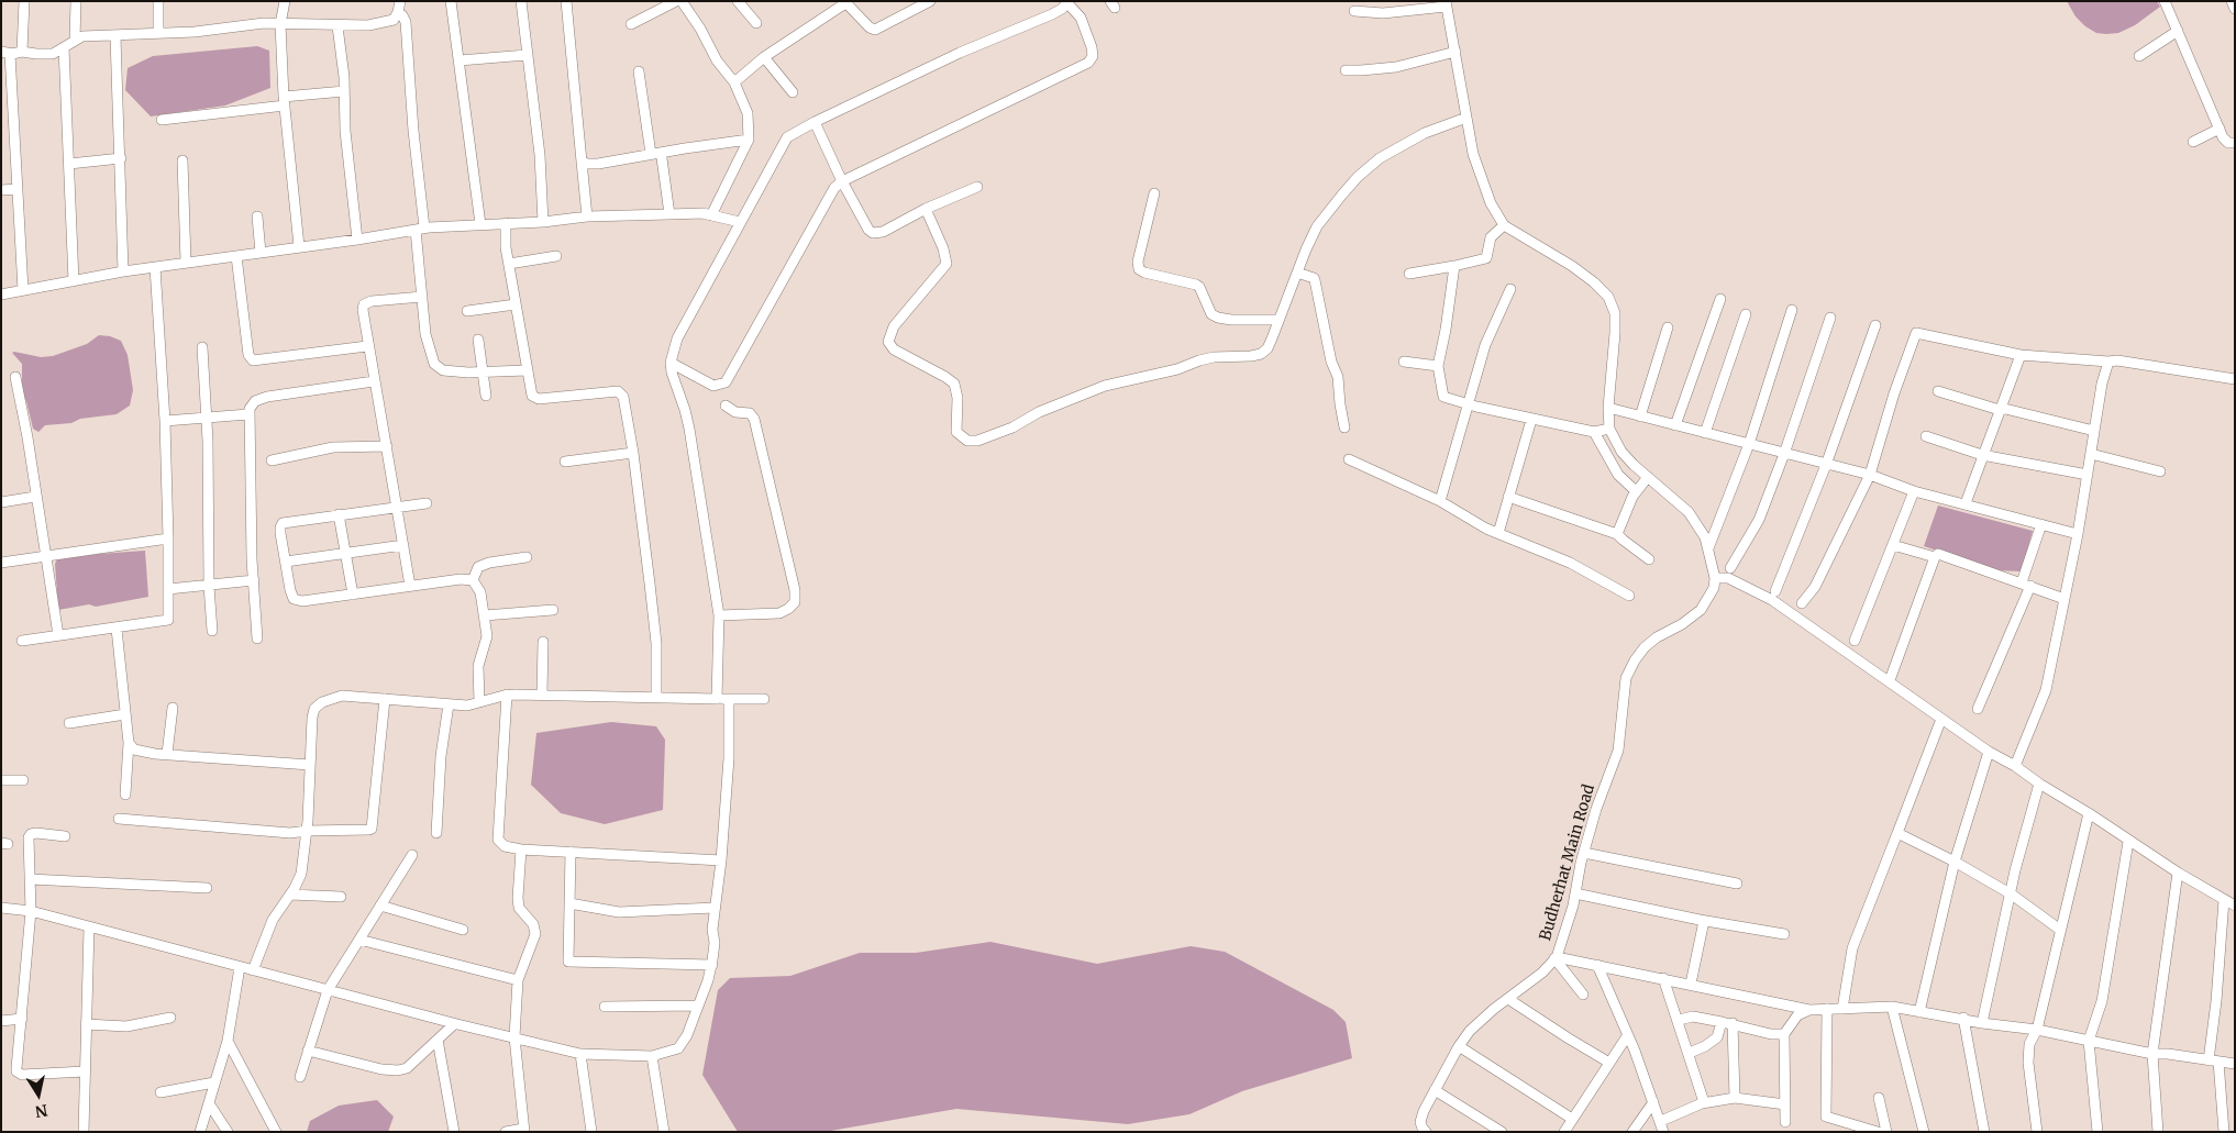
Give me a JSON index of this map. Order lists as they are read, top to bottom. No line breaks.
{"streets":{"street":["Budherhat Main Road"]},"north":"bottom"}
